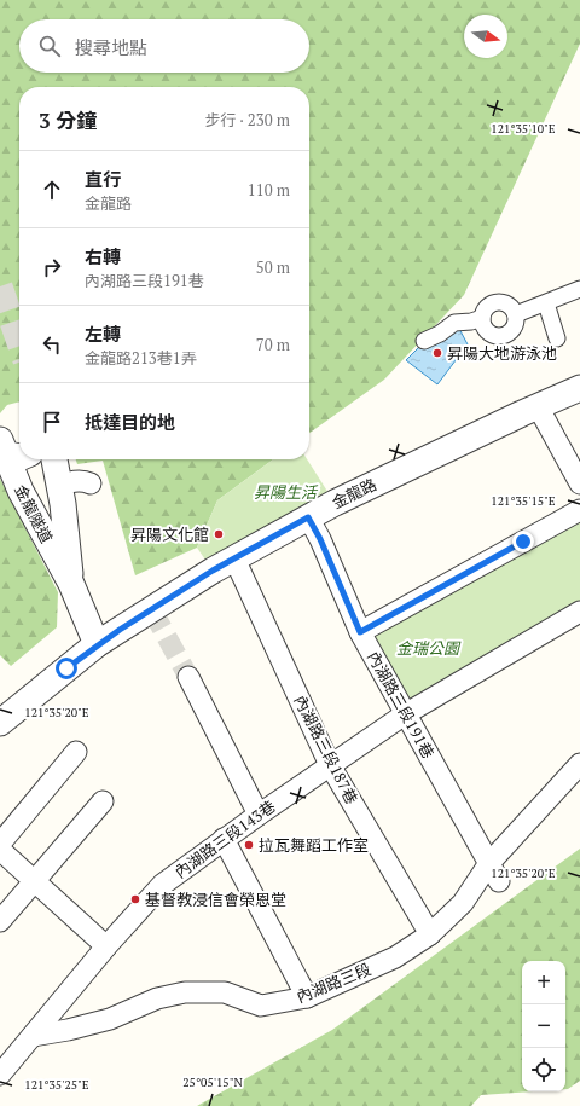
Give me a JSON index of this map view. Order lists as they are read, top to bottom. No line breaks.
{"streets":{"street":["金龍路","金龍隧道","內湖路三段191巷","內湖路三段187巷","內湖路三段143巷","內湖路三段"]},"crossings":[["金龍路","金龍隧道"],["金龍路","內湖路三段191巷"],["金龍路","內湖路三段187巷"],["內湖路三段191巷","內湖路三段143巷"],["內湖路三段191巷","內湖路三段"],["內湖路三段187巷","內湖路三段143巷"],["內湖路三段187巷","內湖路三段"],["內湖路三段143巷","內湖路三段"]],"parks":["昇陽生活","金瑞公園"],"places":["昇陽大地游泳池","昇陽文化館","拉瓦舞蹈工作室","基督教浸信會榮恩堂"],"north":"right","page":{"search":"搜尋地點","heading":["3 分鐘","步行 · 230 m"],"list":[["直行","金龍路","110 m"],["右轉","內湖路三段191巷","50 m"],["左轉","金龍路213巷1弄","70 m"],"抵達目的地"],"map_buttons":["+","−"]},"coordinates":["121°35'10\"E","121°35'15\"E","121°35'20\"E","25°05'15\"N","121°35'25\"E"]}
